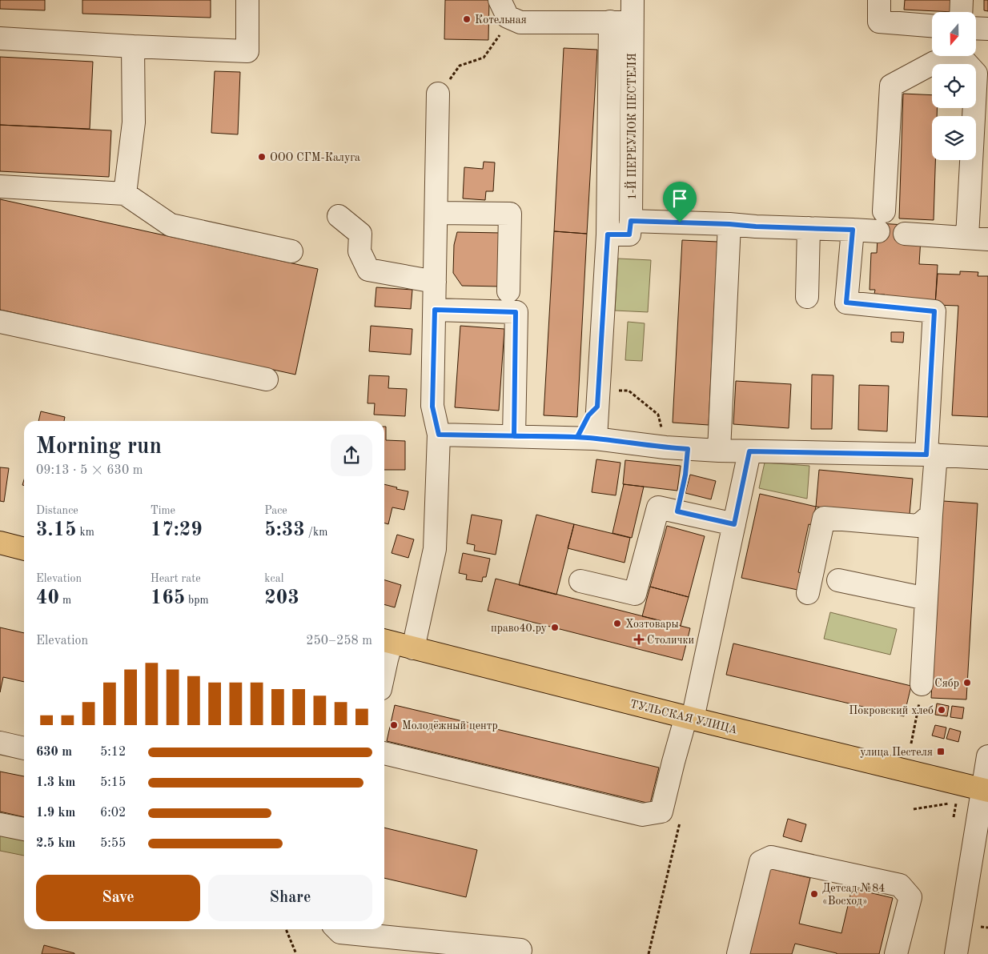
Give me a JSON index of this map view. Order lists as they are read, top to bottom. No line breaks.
{"streets":{"main road":["ТУЛЬСКАЯ УЛИЦА"],"street":["1-Й ПЕРЕУЛОК ПЕСТЕЛЯ"]},"places":{"other":["Котельная","ООО СГМ-Калуга","Хозтовары","право40.ру","Сябр","Покровский хлеб","Молодёжный центр","Детсад №84 «Восход»"],"health":["Столички"],"transit":["улица Пестеля"]},"north":"bottom","page":{"heading":["Morning run","09:13 · 5 × 630 m"],"stats":[["Distance","3.15 km"],["Time","17:29"],["Pace","5:33 /km"],["Elevation","40 m"],["Heart rate","165 bpm"],["kcal","203"]],"chart":["Elevation","250–258 m"],"list":[{"name":"630 m","note":"5:12"},{"name":"1.3 km","note":"5:15"},{"name":"1.9 km","note":"6:02"},{"name":"2.5 km","note":"5:55"}],"buttons":["Save","Share"]}}
